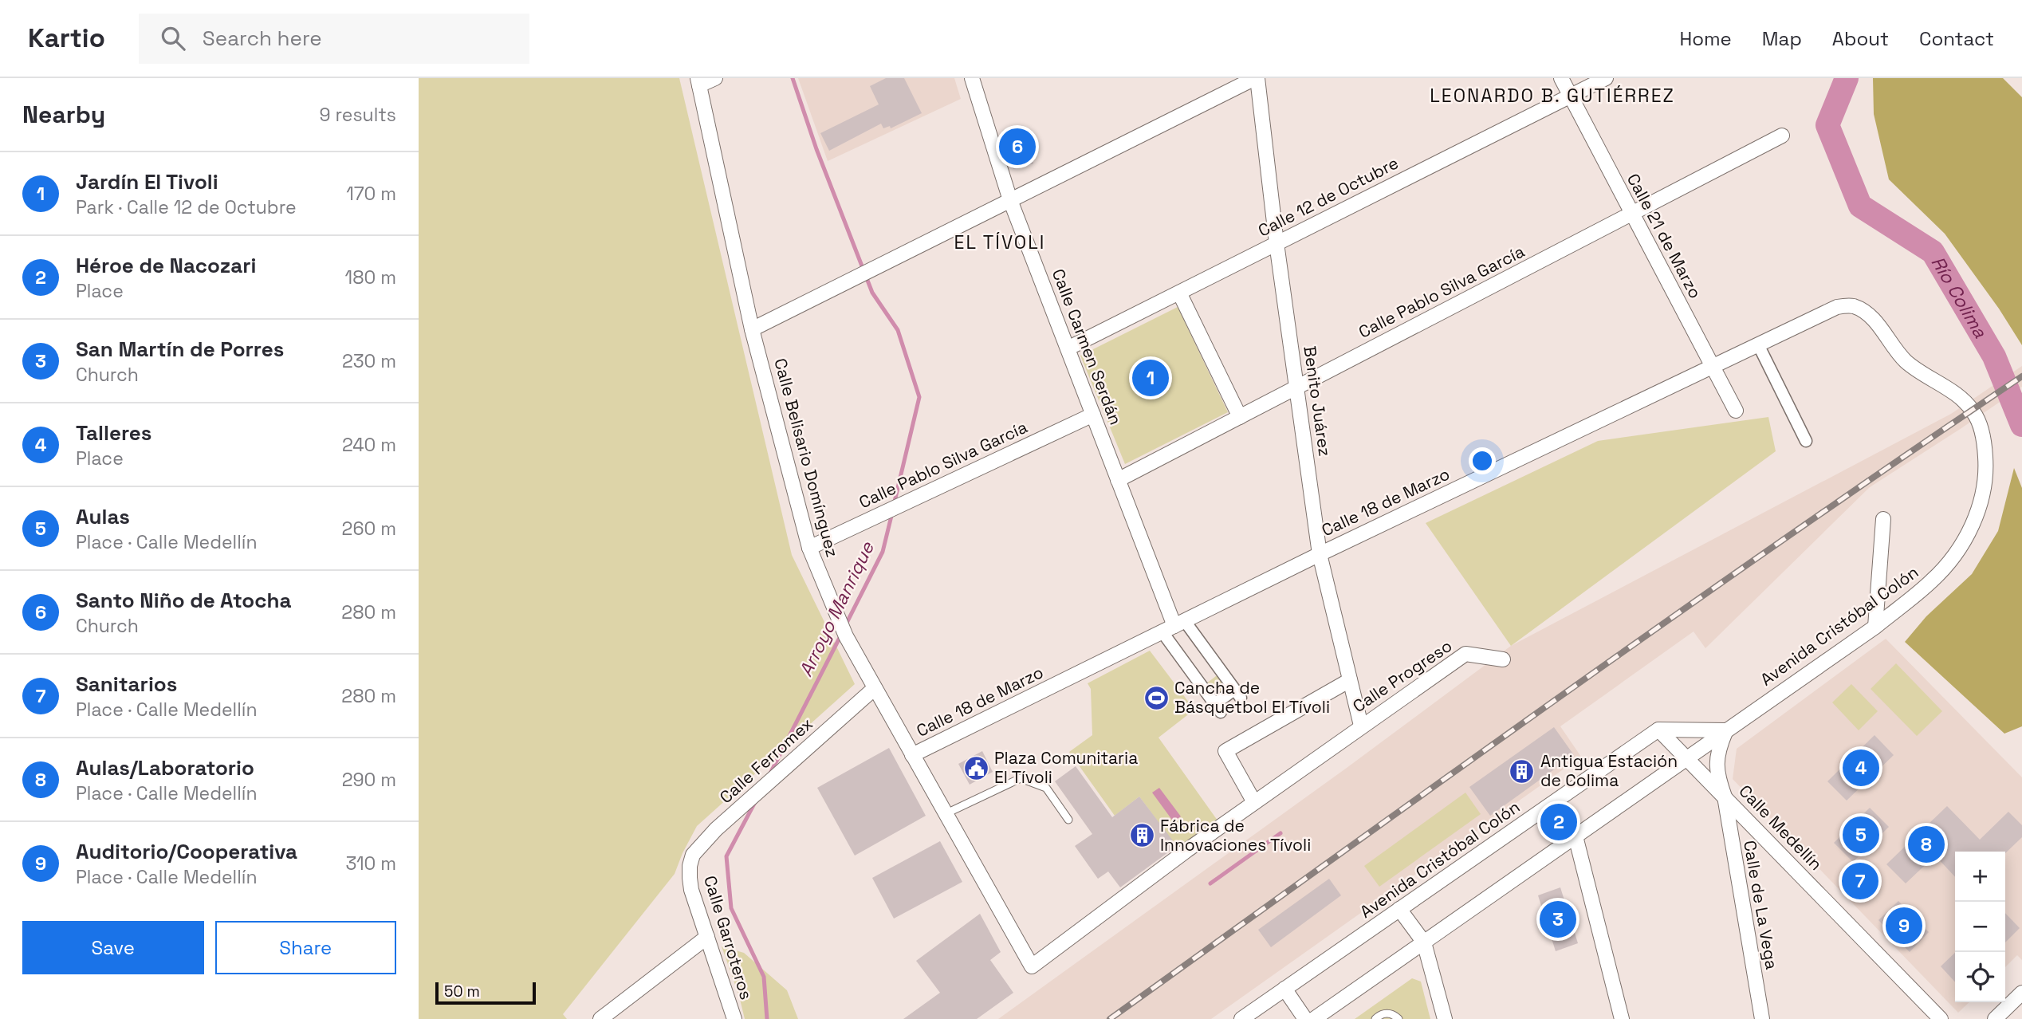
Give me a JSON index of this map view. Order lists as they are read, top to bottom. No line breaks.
{"streets":{"street":["Calle 12 de Octubre","Calle 21 de Marzo","Calle Pablo Silva García","Calle Carmen Serdán","Benito Juárez","Calle Belisario Domínguez","Calle 18 de Marzo","Avenida Cristóbal Colón","Calle Progreso","Calle Ferromex","Calle Medellín","Calle de La Vega","Calle Garroteros"]},"crossings":[["Calle 12 de Octubre","Calle 21 de Marzo"],["Calle 12 de Octubre","Calle Carmen Serdán"],["Calle 12 de Octubre","Benito Juárez"],["Calle 21 de Marzo","Calle Pablo Silva García"],["Calle 21 de Marzo","Calle 18 de Marzo"],["Calle Pablo Silva García","Calle Carmen Serdán"],["Calle Pablo Silva García","Benito Juárez"],["Calle Pablo Silva García","Calle Belisario Domínguez"],["Calle Carmen Serdán","Calle 18 de Marzo"],["Benito Juárez","Calle 18 de Marzo"],["Benito Juárez","Calle Progreso"],["Calle Belisario Domínguez","Calle 18 de Marzo"],["Calle Belisario Domínguez","Calle Progreso"],["Calle Belisario Domínguez","Calle Ferromex"],["Calle 18 de Marzo","Avenida Cristóbal Colón"],["Avenida Cristóbal Colón","Calle Medellín"],["Avenida Cristóbal Colón","Calle de La Vega"],["Calle Ferromex","Calle Garroteros"],["Calle Medellín","Calle de La Vega"]],"districts":["LEONARDO B. GUTIÉRREZ","EL TÍVOLI"],"water":["Río Colima","Arroyo Manrique"],"places":{"sports":["Cancha de Básquetbol El Tívoli"],"public building":["Plaza Comunitaria El Tívoli"],"building":["Antigua Estación de Colima","Fábrica de Innovaciones Tívoli"]},"scale_bar":"50 m","page":{"header":"Kartio","search":"Search here","nav":["Home","Map","About","Contact"],"heading":["Nearby","9 results"],"pins":["6","1","4","2","5","8","7","3","9"],"list":[{"mark":"1","name":"Jardín El Tivoli","note":"Park · Calle 12 de Octubre","value":"170 m"},{"mark":"2","name":"Héroe de Nacozari","note":"Place","value":"180 m"},{"mark":"3","name":"San Martín de Porres","note":"Church","value":"230 m"},{"mark":"4","name":"Talleres","note":"Place","value":"240 m"},{"mark":"5","name":"Aulas","note":"Place · Calle Medellín","value":"260 m"},{"mark":"6","name":"Santo Niño de Atocha","note":"Church","value":"280 m"},{"mark":"7","name":"Sanitarios","note":"Place · Calle Medellín","value":"280 m"},{"mark":"8","name":"Aulas/Laboratorio","note":"Place · Calle Medellín","value":"290 m"},{"mark":"9","name":"Auditorio/Cooperativa","note":"Place · Calle Medellín","value":"310 m"}],"map_buttons":["+","−"],"buttons":["Save","Share"],"scale":"50 m"}}
